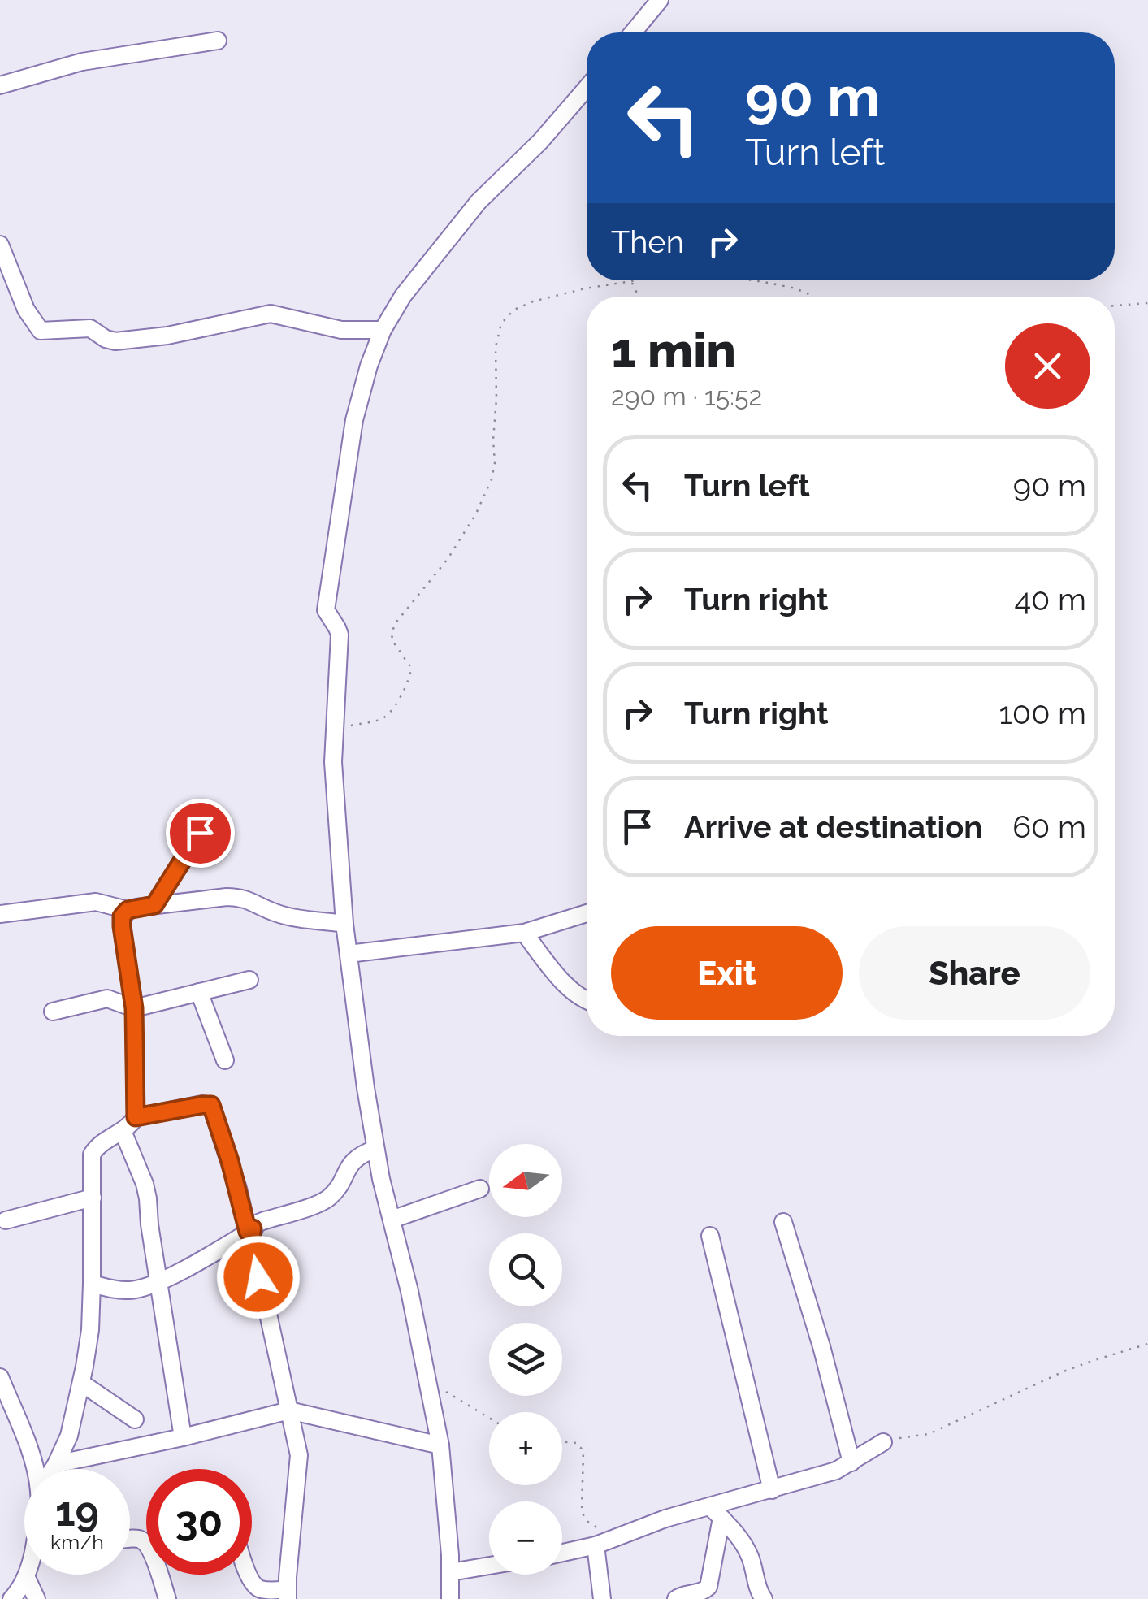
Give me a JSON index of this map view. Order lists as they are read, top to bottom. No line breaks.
{"north":"left","page":{"turn":["90 m","Turn left"],"then":"Then","heading":["1 min","290 m · 15:52"],"list":[{"name":"Turn left","value":"90 m"},{"name":"Turn right","value":"40 m"},{"name":"Turn right","value":"100 m"},{"name":"Arrive at destination","value":"60 m"}],"buttons":["Exit","Share"],"map_buttons":["+","−"],"speed":"19 km/h","limit":"30"}}
